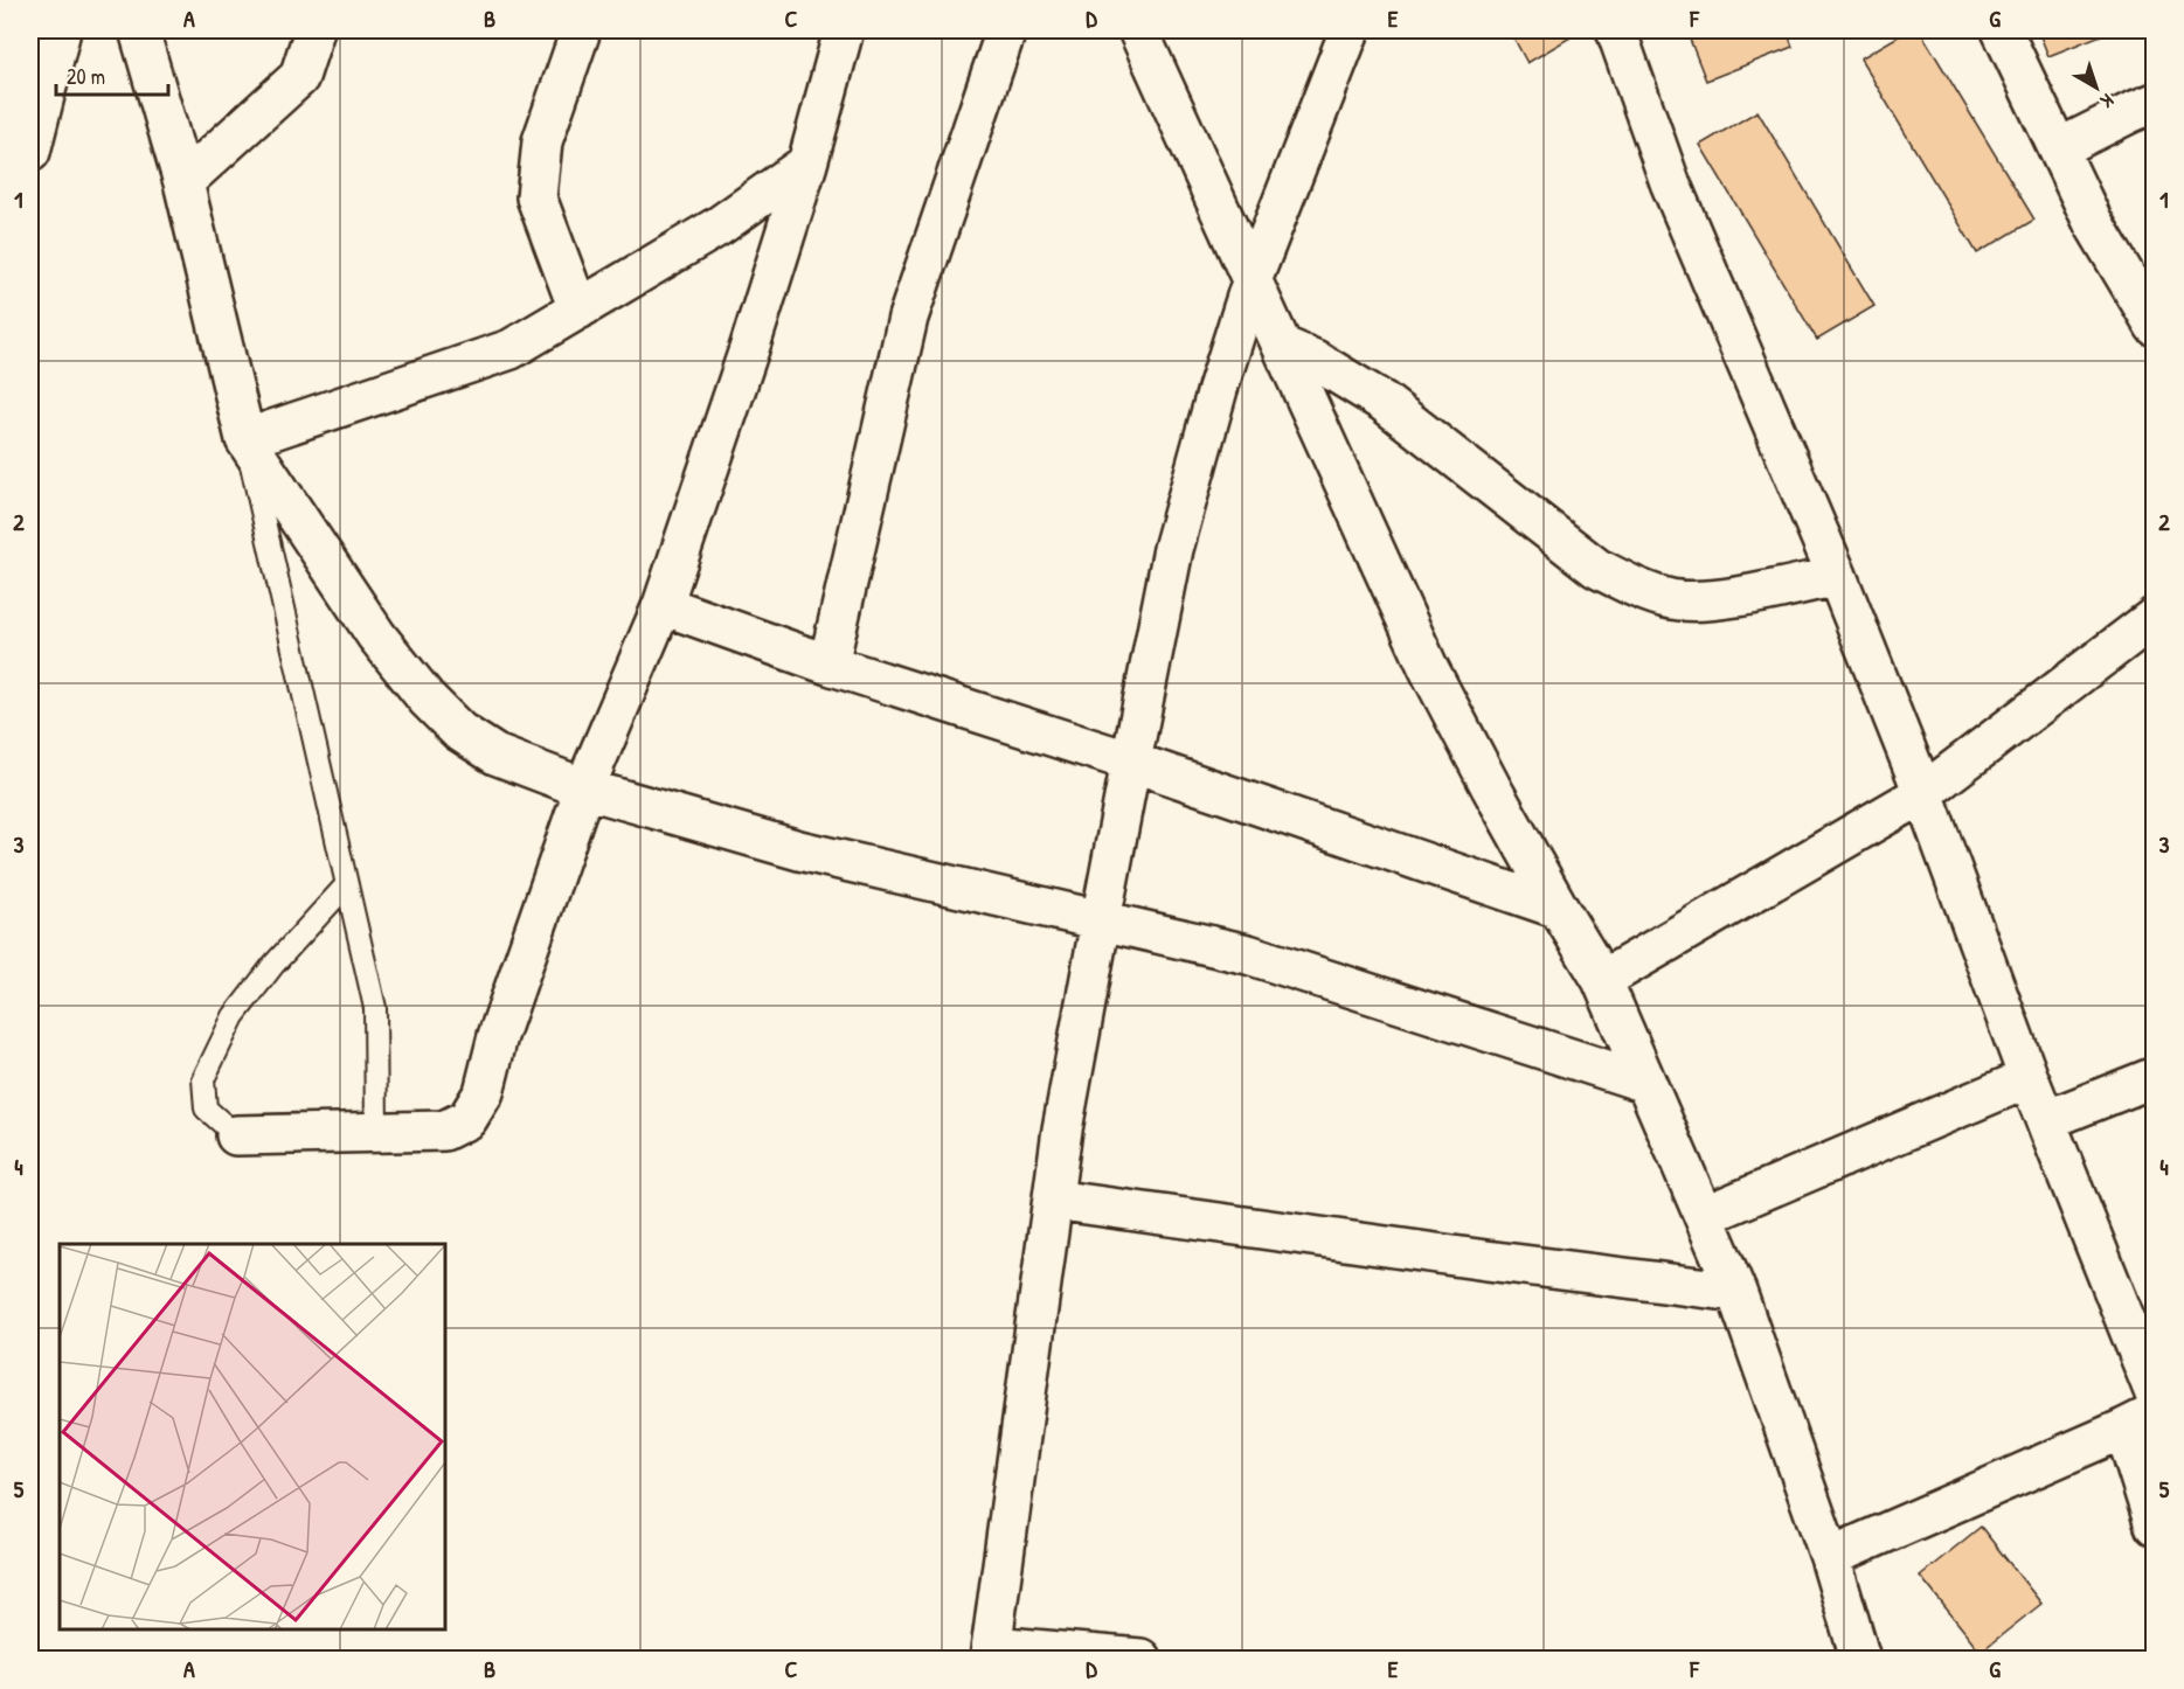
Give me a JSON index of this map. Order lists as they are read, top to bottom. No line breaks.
{"scale_bar":"20 m","north":"bottom right","grid":{"columns":["A","B","C","D","E","F","G"],"rows":["1","2","3","4","5"]}}
